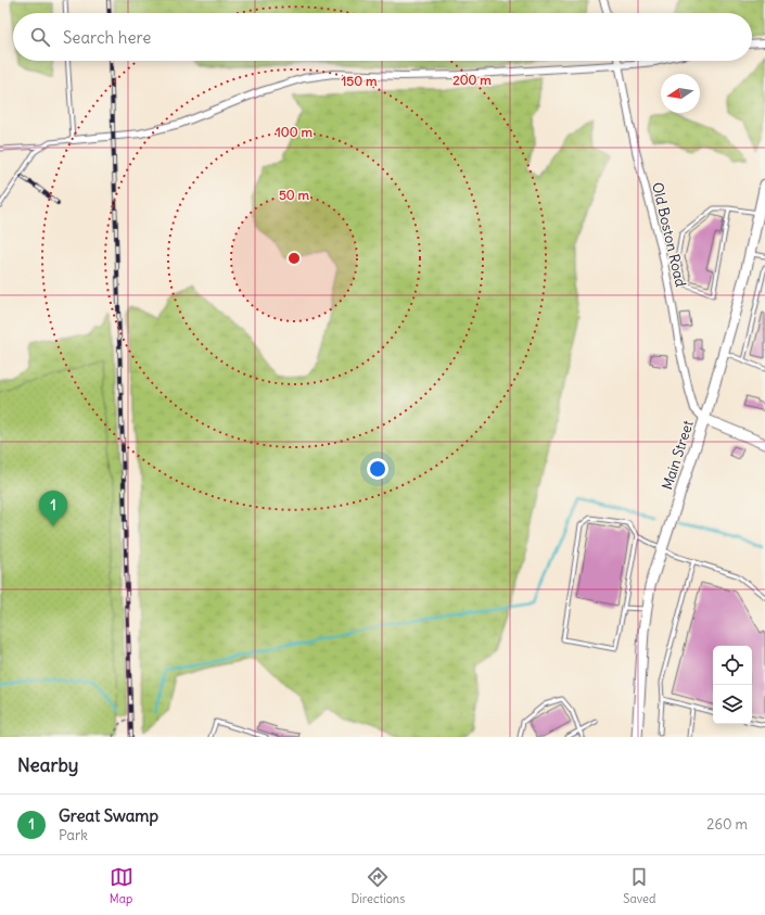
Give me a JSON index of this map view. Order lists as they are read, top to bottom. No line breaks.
{"streets":{"main road":["Main Street"],"street":["Old Boston Road"]},"crossings":[["Old Boston Road","Main Street"]],"north":"left","page":{"search":"Search here","pins":"1","heading":"Nearby","list":[{"mark":"1","name":"Great Swamp","note":"Park","value":"260 m"}],"nav":["Map","Directions","Saved"]},"rings":["200 m","150 m","100 m","50 m"]}
